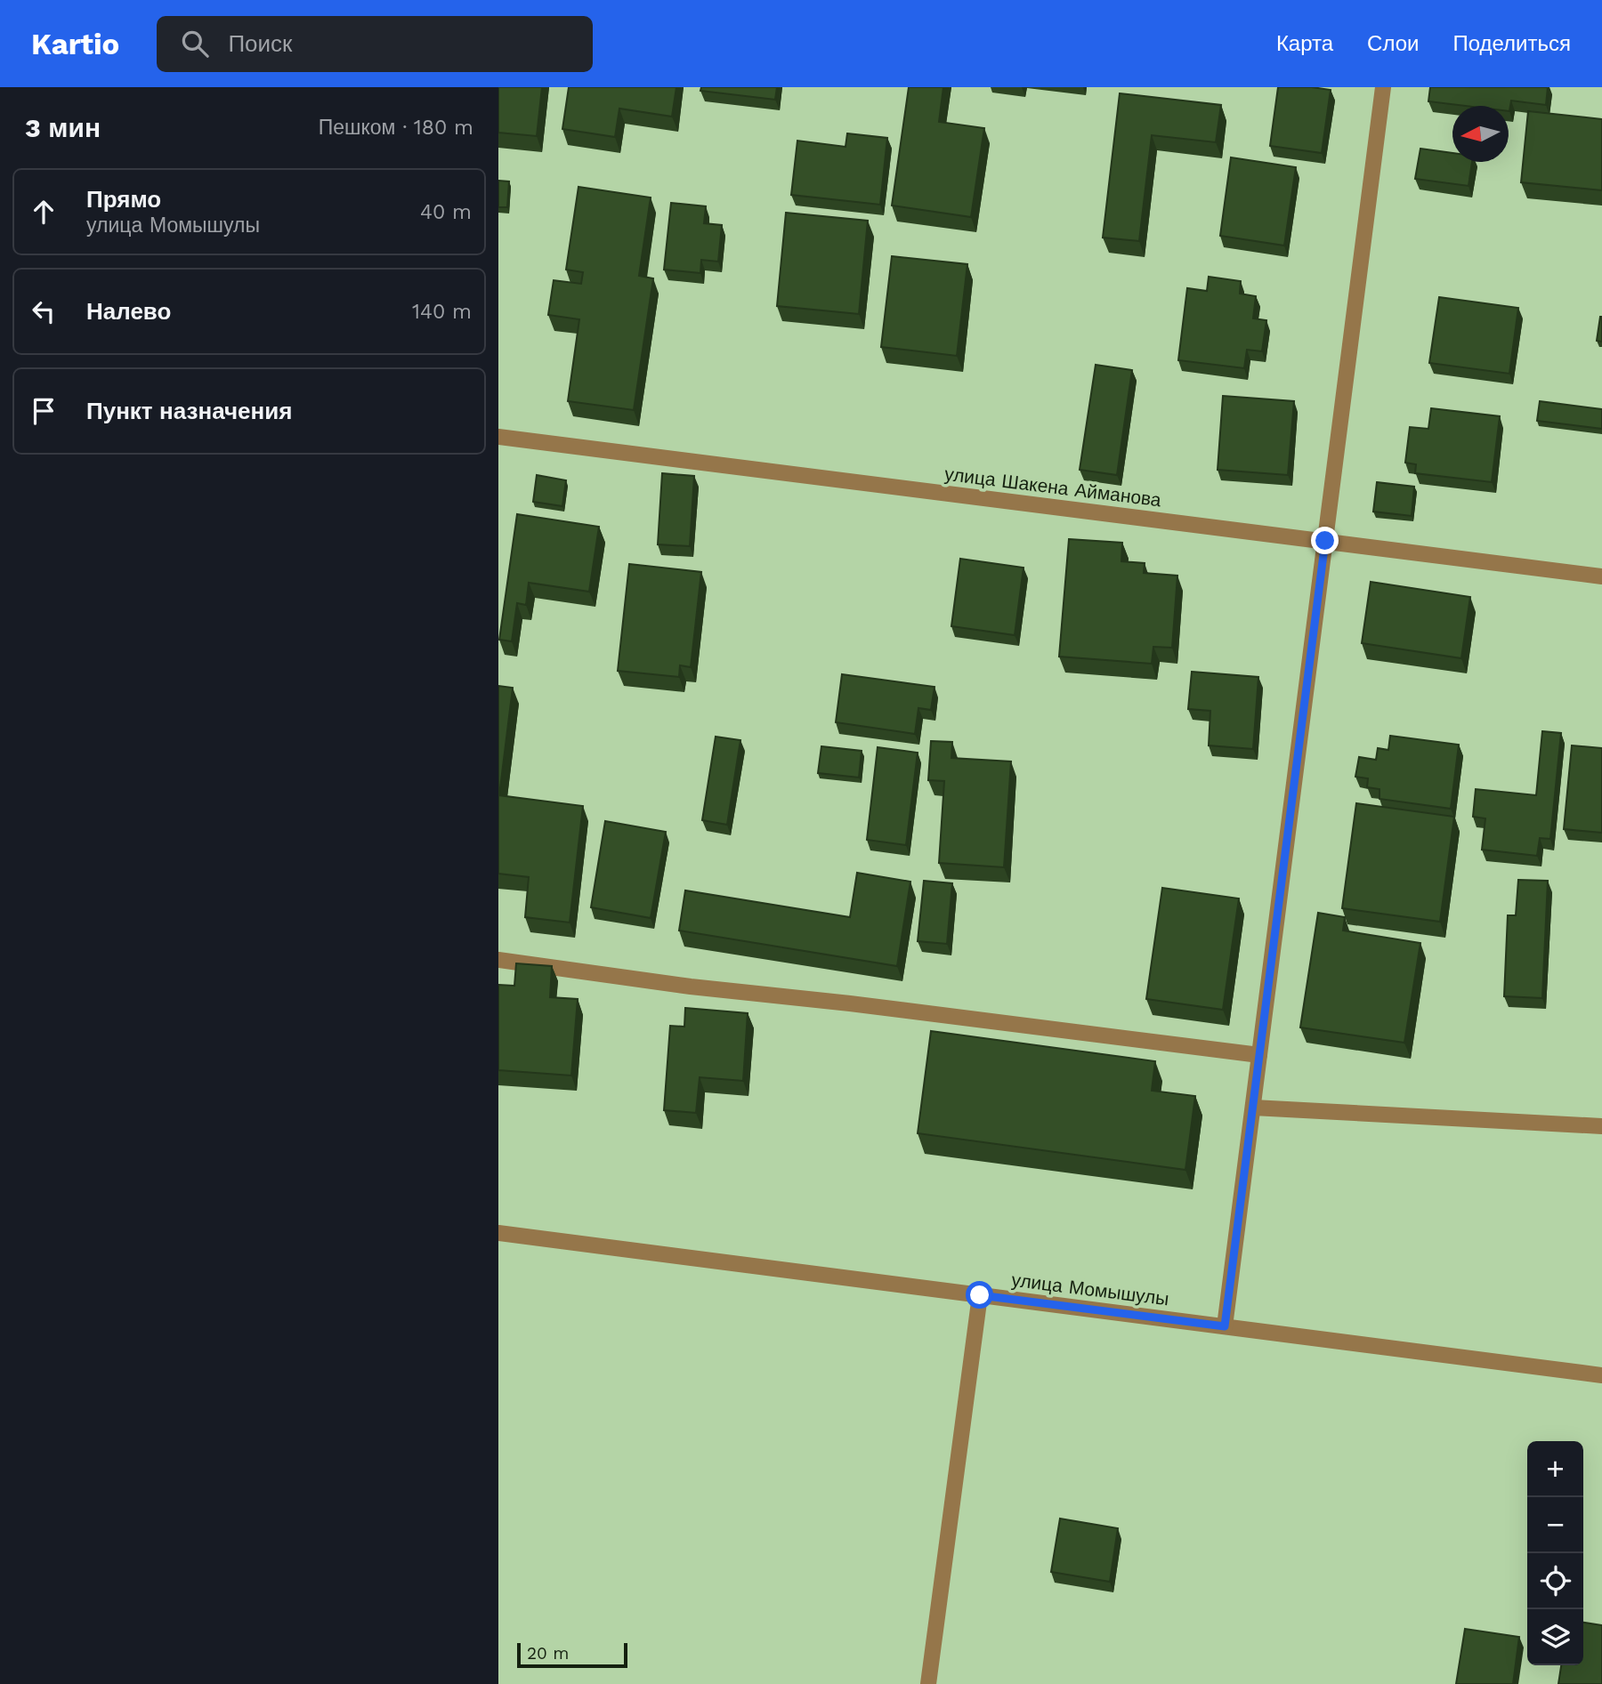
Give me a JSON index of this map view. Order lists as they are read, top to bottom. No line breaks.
{"streets":{"street":["улица Шакена Айманова","улица Момышулы"]},"scale_bar":"20 m","north":"left","page":{"header":"Kartio","search":"Поиск","nav":["Карта","Слои","Поделиться"],"heading":["3 мин","Пешком · 180 m"],"list":[["Прямо","улица Момышулы","40 m"],["Налево","140 m"],"Пункт назначения"],"map_buttons":["+","−"],"scale":"20 m"}}
